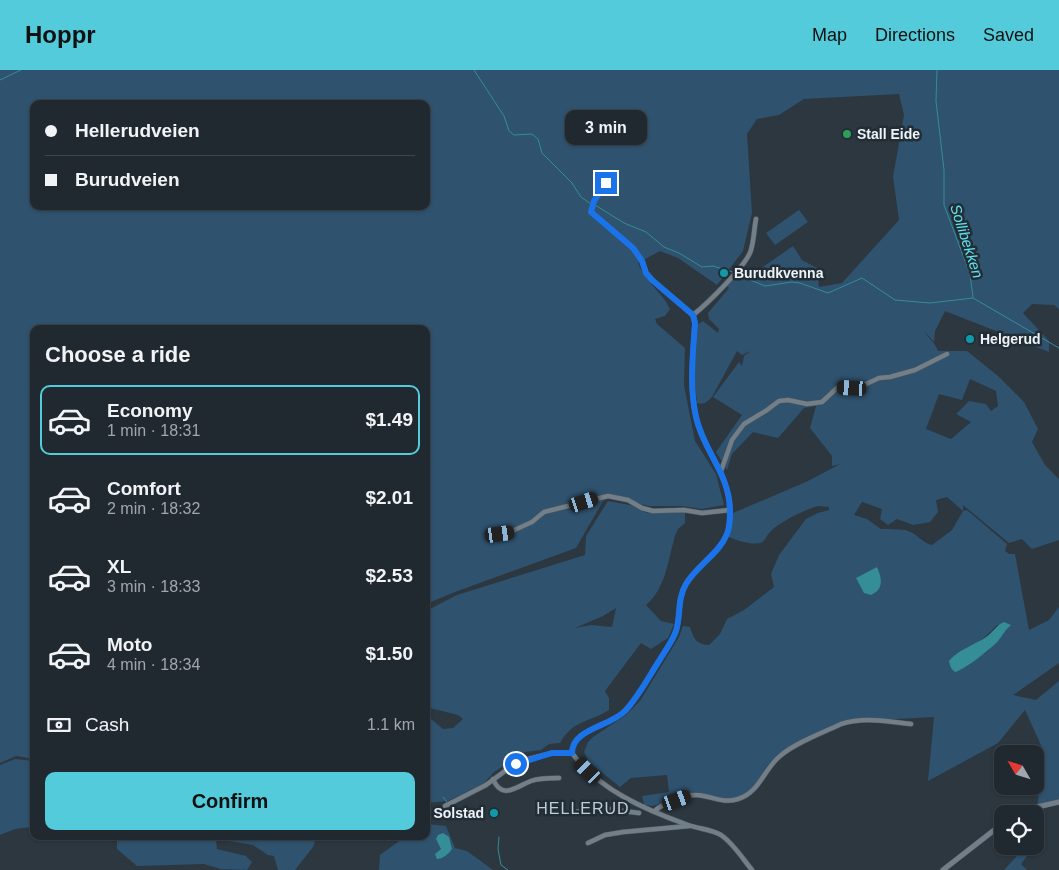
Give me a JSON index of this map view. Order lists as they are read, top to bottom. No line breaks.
{"districts":["HELLERUD"],"water":["Sollibekken"],"places":["Stall Eide","Burudkvenna","Helgerud","Solstad"],"north":"top left","page":{"header":"Hoppr","nav":["Map","Directions","Saved"],"banner":["Hellerudveien","Burudveien"],"bubble":"3 min","heading":"Choose a ride","list":[{"name":"Economy","note":"1 min · 18:31","value":"$1.49"},{"name":"Comfort","note":"2 min · 18:32","value":"$2.01"},{"name":"XL","note":"3 min · 18:33","value":"$2.53"},{"name":"Moto","note":"4 min · 18:34","value":"$1.50"}],"pay":["Cash","1.1 km"],"buttons":"Confirm"}}
